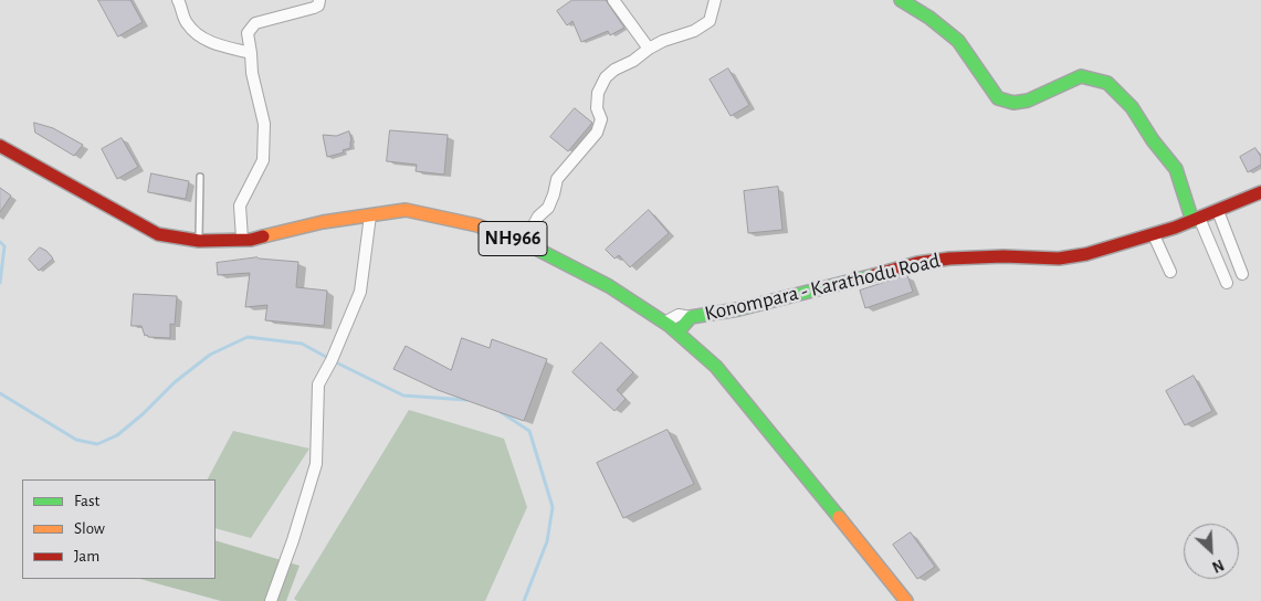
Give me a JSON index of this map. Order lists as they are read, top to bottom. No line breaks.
{"streets":{"main road":["NH966","Konompara - Karathodu Road"]},"crossings":[["NH966","Konompara - Karathodu Road"]],"legend":["Fast","Slow","Jam"],"north":"bottom right"}
